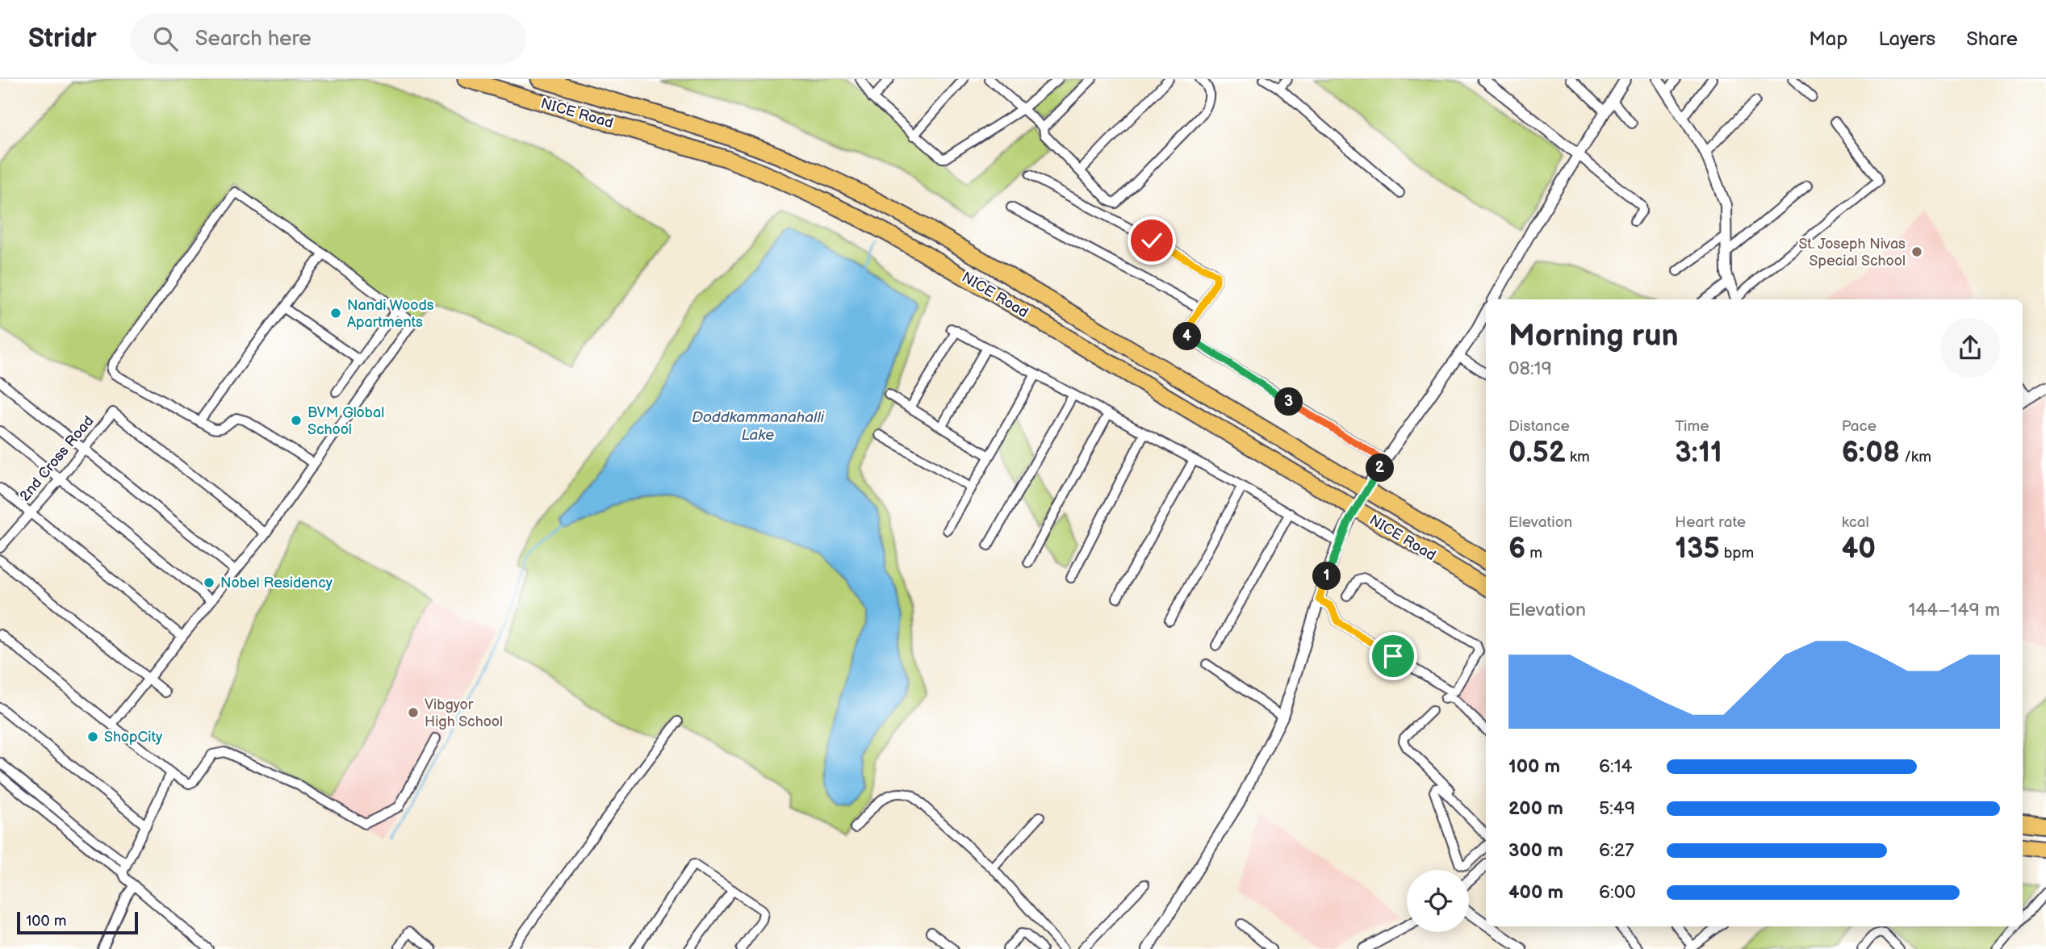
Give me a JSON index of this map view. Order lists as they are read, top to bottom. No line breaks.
{"streets":{"highway":["NICE Road"],"street":["2nd Cross Road"]},"water":["Doddkammanahalli Lake"],"places":["St. Joseph Nivas Special School","Nandi Woods Apartments","BVM Global School","Nobel Residency","Vibgyor High School","ShopCity"],"scale_bar":"100 m","page":{"header":"Stridr","search":"Search here","nav":["Map","Layers","Share"],"heading":["Morning run","08:19"],"pins":["4","3","2","1"],"stats":[["Distance","0.52 km"],["Time","3:11"],["Pace","6:08 /km"],["Elevation","6 m"],["Heart rate","135 bpm"],["kcal","40"]],"chart":["Elevation","144–149 m"],"list":[{"name":"100 m","note":"6:14"},{"name":"200 m","note":"5:49"},{"name":"300 m","note":"6:27"},{"name":"400 m","note":"6:00"}],"scale":"100 m"}}
